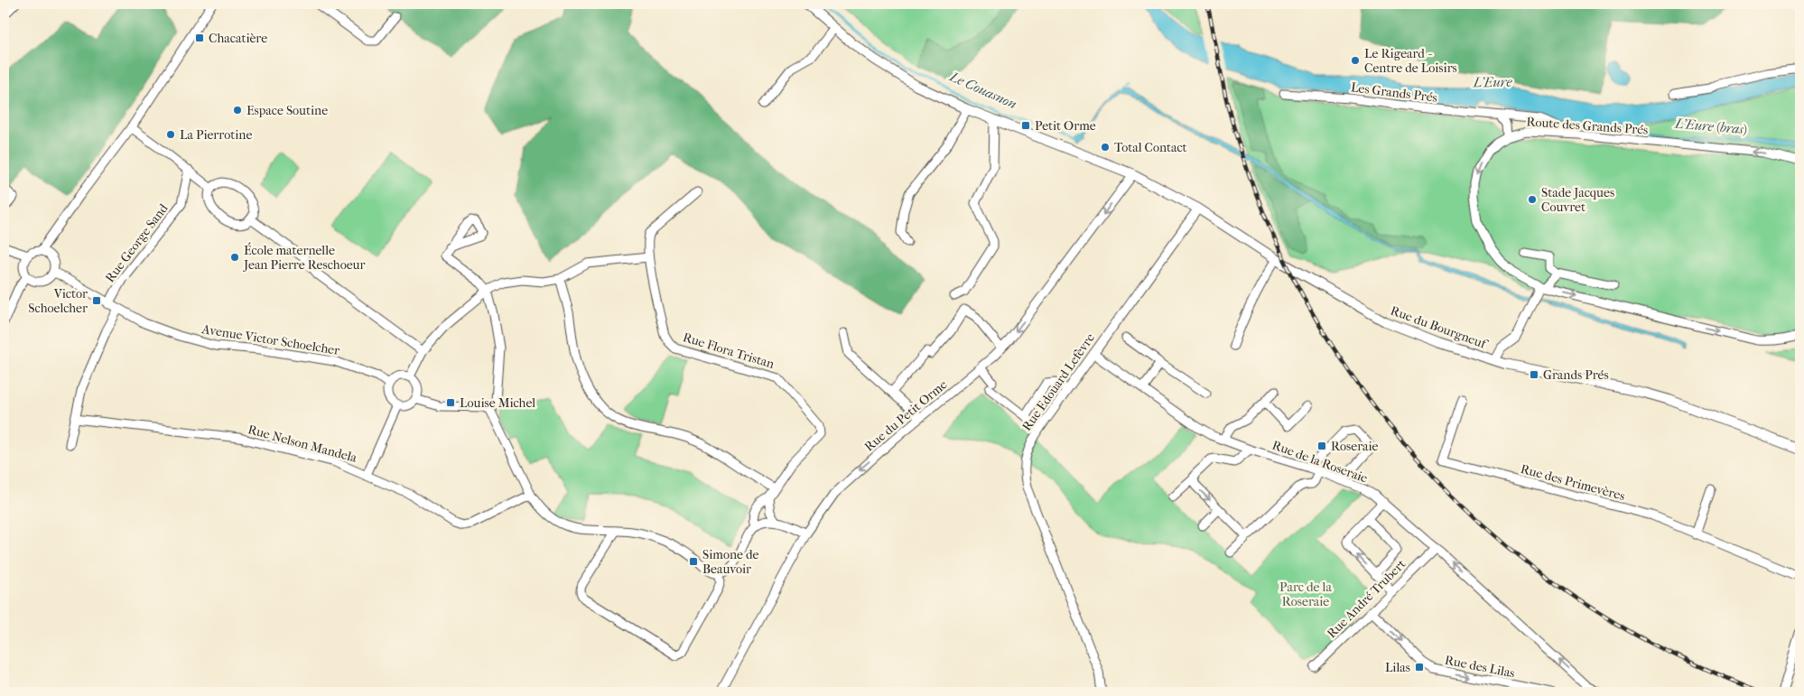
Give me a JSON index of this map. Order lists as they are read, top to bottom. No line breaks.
{"streets":{"main road":["Rue du Bourgneuf"],"street":["Les Grands Prés","Route des Grands Prés","Rue George Sand","Avenue Victor Schoelcher","Rue Flora Tristan","Rue Edouard Lefèvre","Rue du Petit Orme","Rue Nelson Mandela","Rue de la Roseraie","Rue des Primevères","Rue André Trubert","Rue des Lilas"]},"crossings":[["Les Grands Prés","Route des Grands Prés"],["Rue George Sand","Avenue Victor Schoelcher"],["Rue du Bourgneuf","Rue Edouard Lefèvre"],["Rue du Bourgneuf","Rue du Petit Orme"],["Rue Edouard Lefèvre","Rue de la Roseraie"],["Rue de la Roseraie","Rue André Trubert"],["Rue André Trubert","Rue des Lilas"]],"one_way":["Rue du Petit Orme","Rue de la Roseraie","Rue des Lilas"],"water":["L'Eure","Le Couasnon","L'Eure (bras)"],"parks":["Parc de la Roseraie"],"places":{"transit":["Chacatière","Petit Orme","Victor Schoelcher","Grands Prés","Louise Michel","Roseraie","Simone de Beauvoir","Lilas"],"other":["Le Rigeard - Centre de Loisirs","Espace Soutine","La Pierrotine","Total Contact","Stade Jacques Couvret","École maternelle Jean Pierre Reschoeur"]}}
